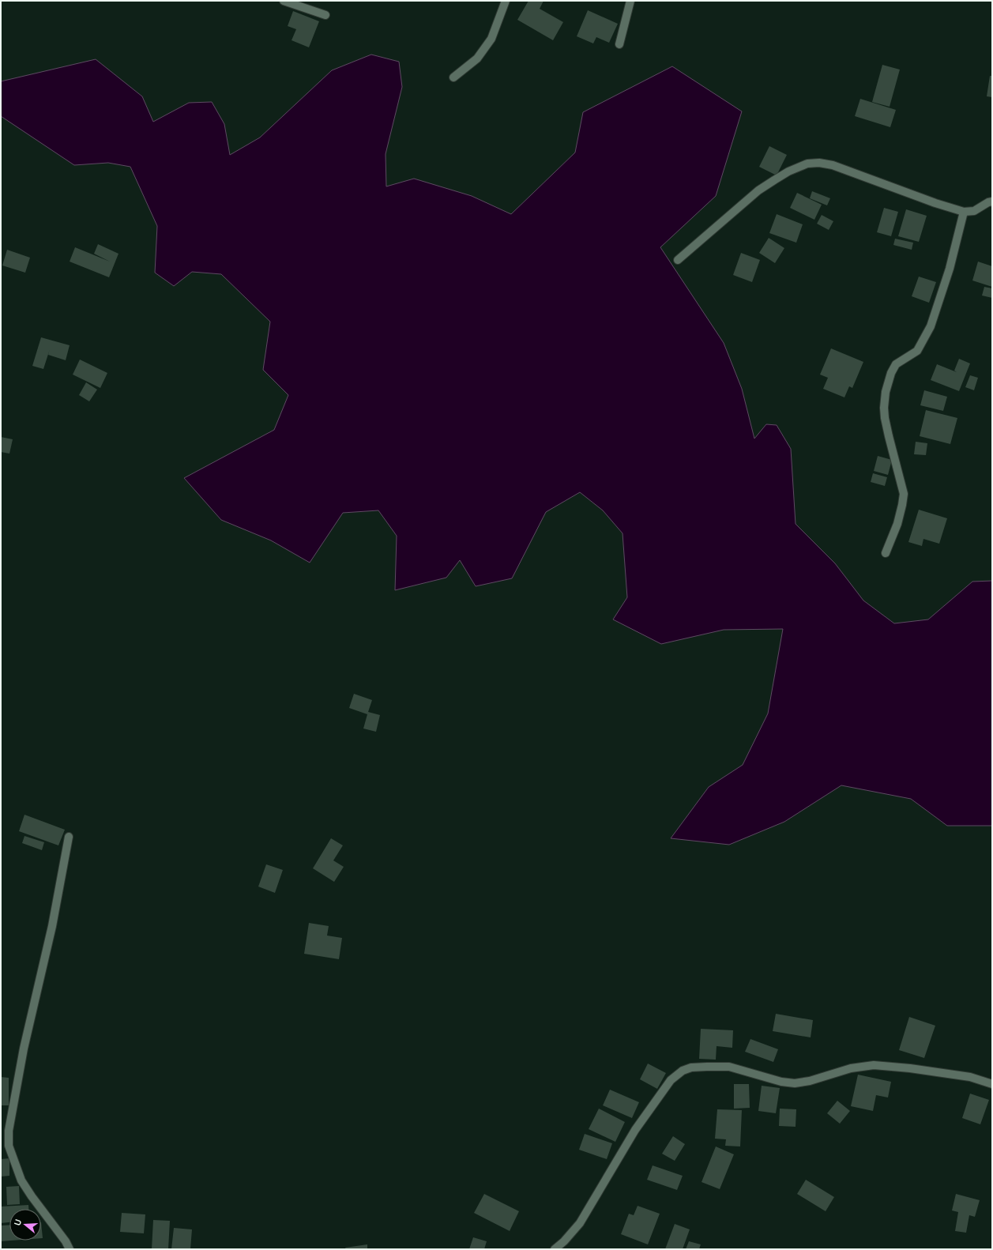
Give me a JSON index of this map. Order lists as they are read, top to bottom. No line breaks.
{"north":"left"}
